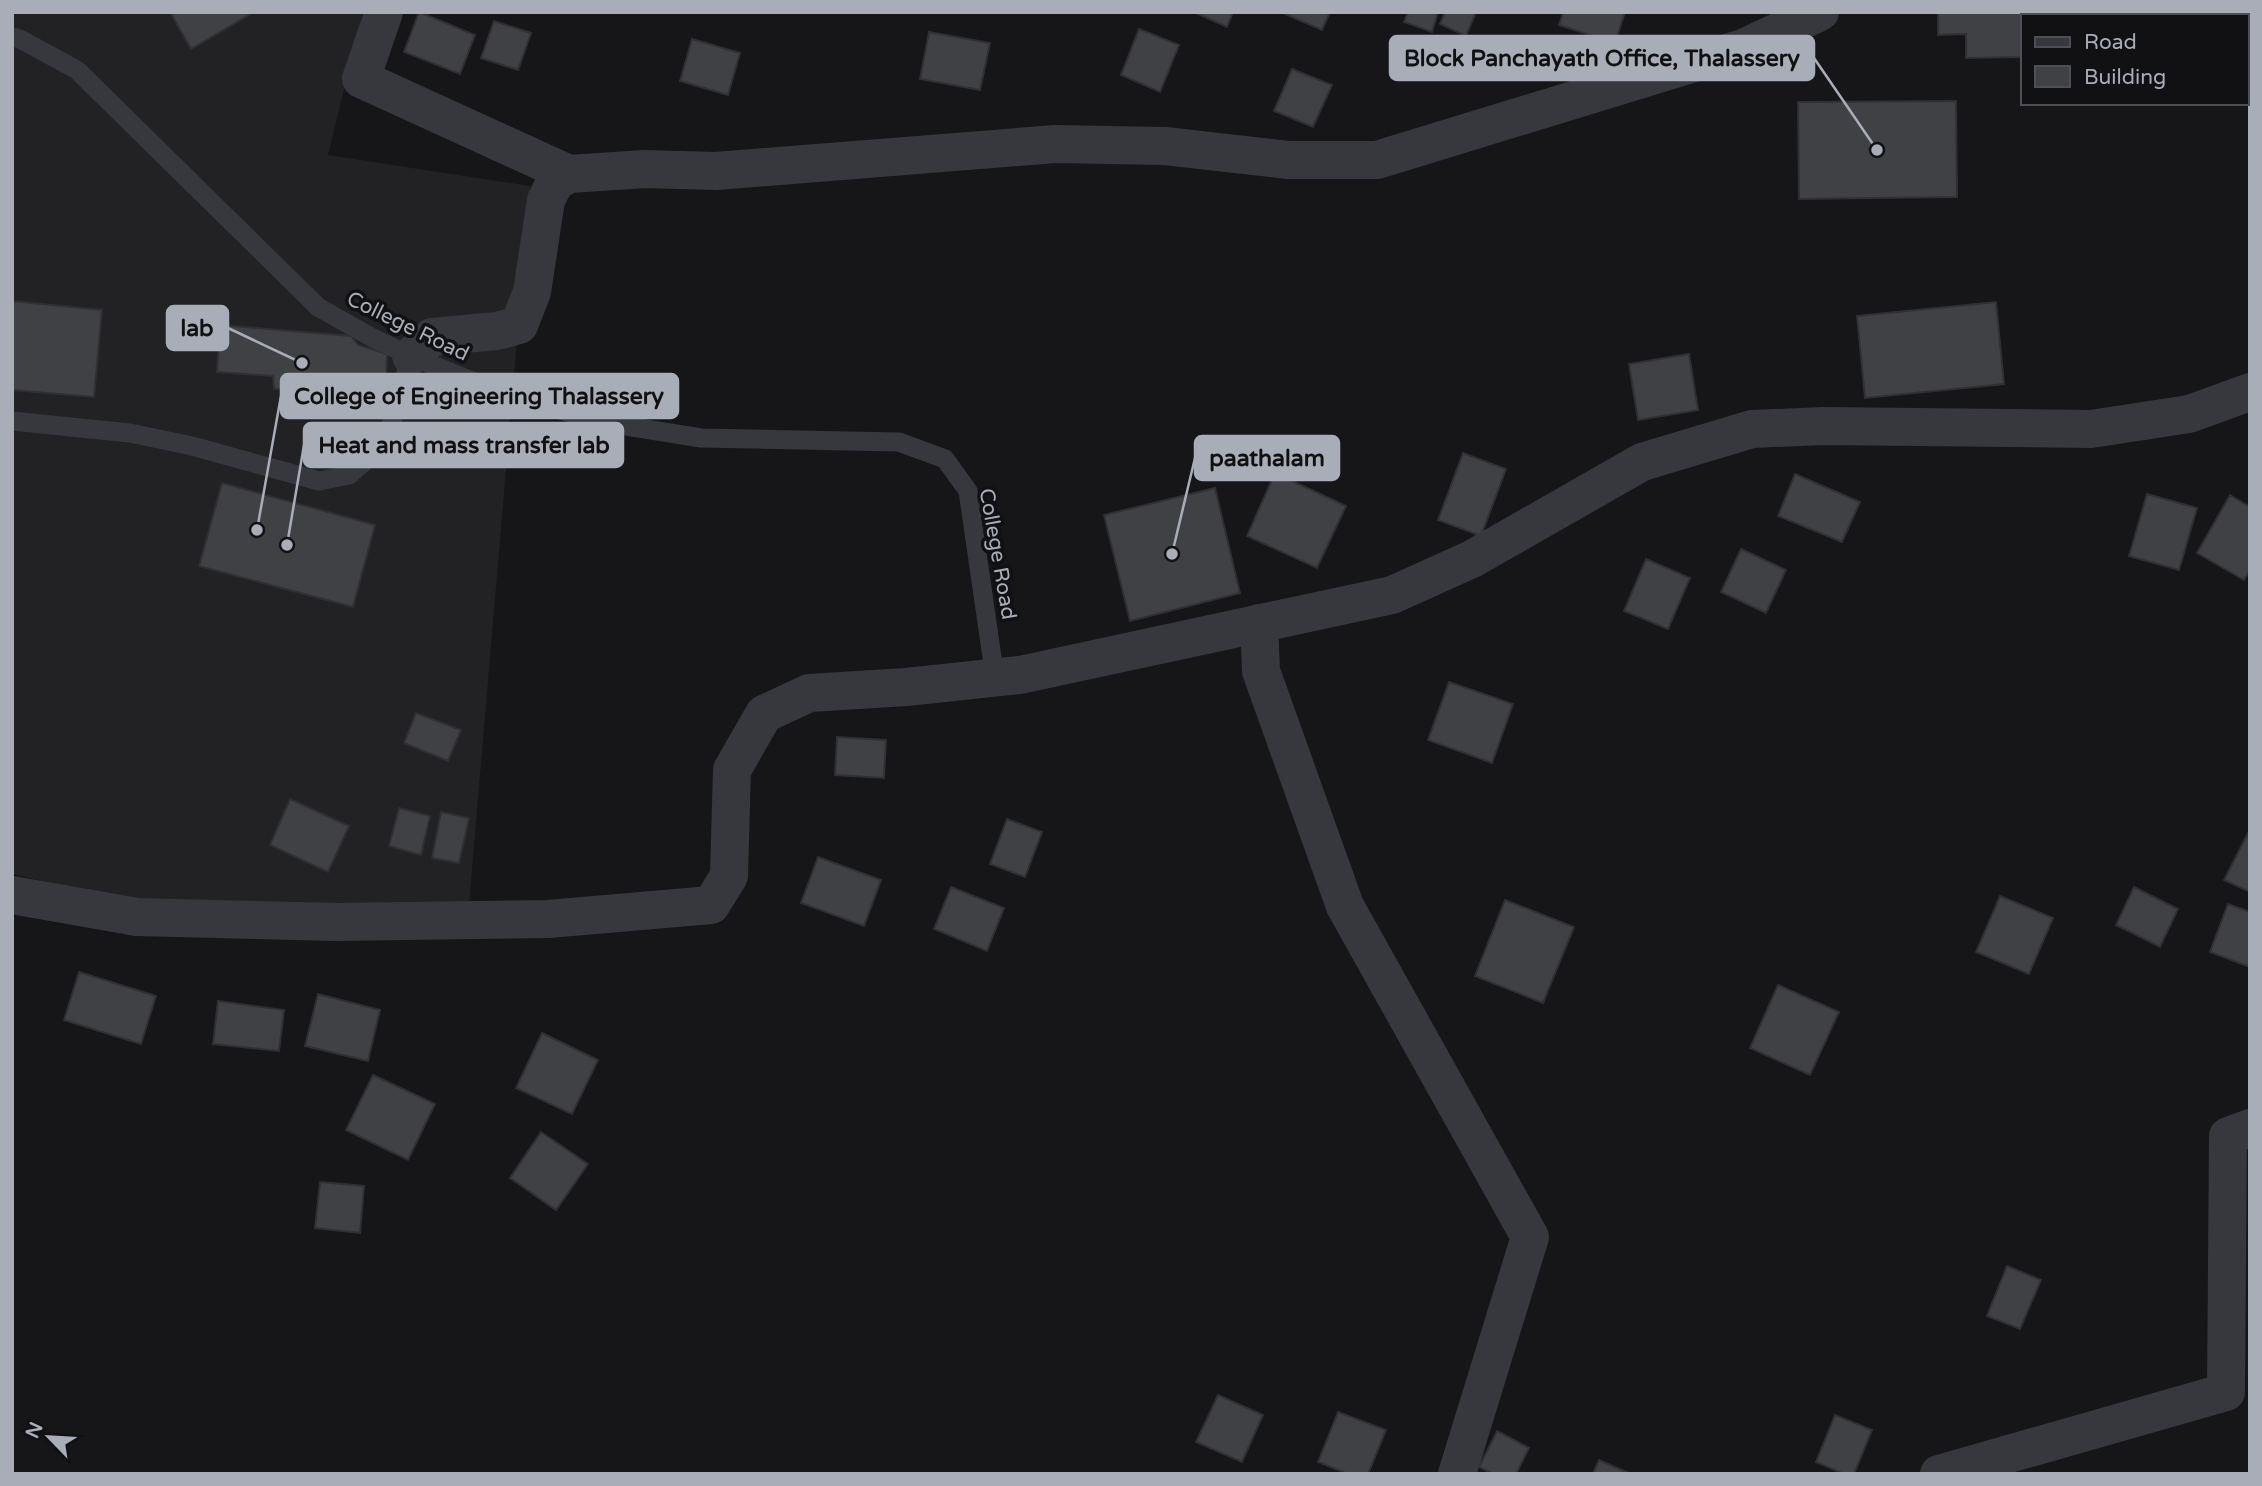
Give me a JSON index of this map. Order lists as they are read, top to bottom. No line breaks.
{"streets":{"lane":["College Road"]},"places":["Block Panchayath Office, Thalassery","lab","College of Engineering Thalassery","Heat and mass transfer lab","paathalam"],"legend":["Road","Building"],"north":"top left"}
